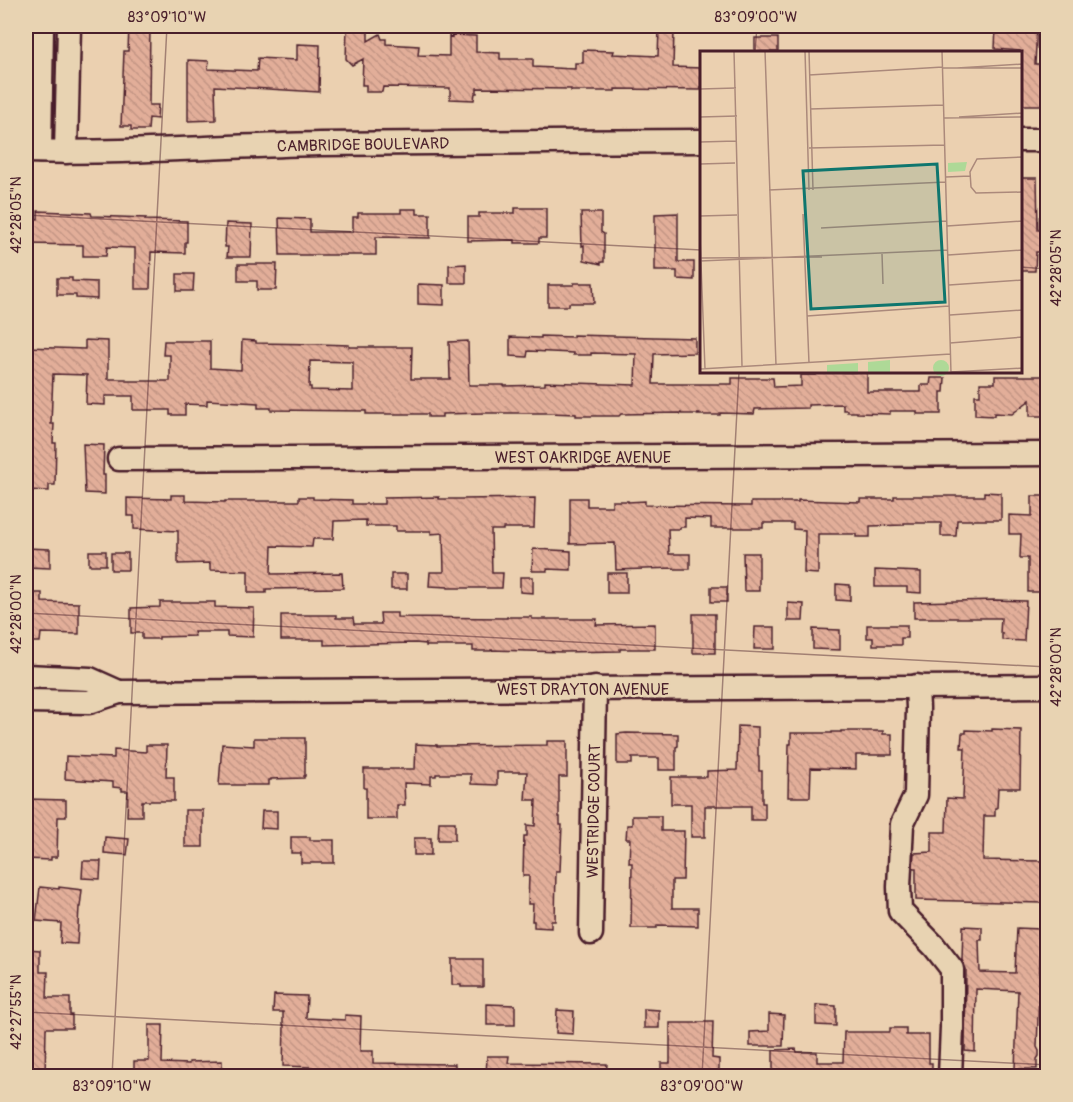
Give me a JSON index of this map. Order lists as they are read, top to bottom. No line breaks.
{"streets":{"street":["CAMBRIDGE BOULEVARD","WEST OAKRIDGE AVENUE","WEST DRAYTON AVENUE","WESTRIDGE COURT"]},"crossings":[["WEST DRAYTON AVENUE","WESTRIDGE COURT"]],"coordinates":["83°09'10\"W","83°09'00\"W","42°28'05\"N","42°28'00\"N","42°27'55\"N"]}
